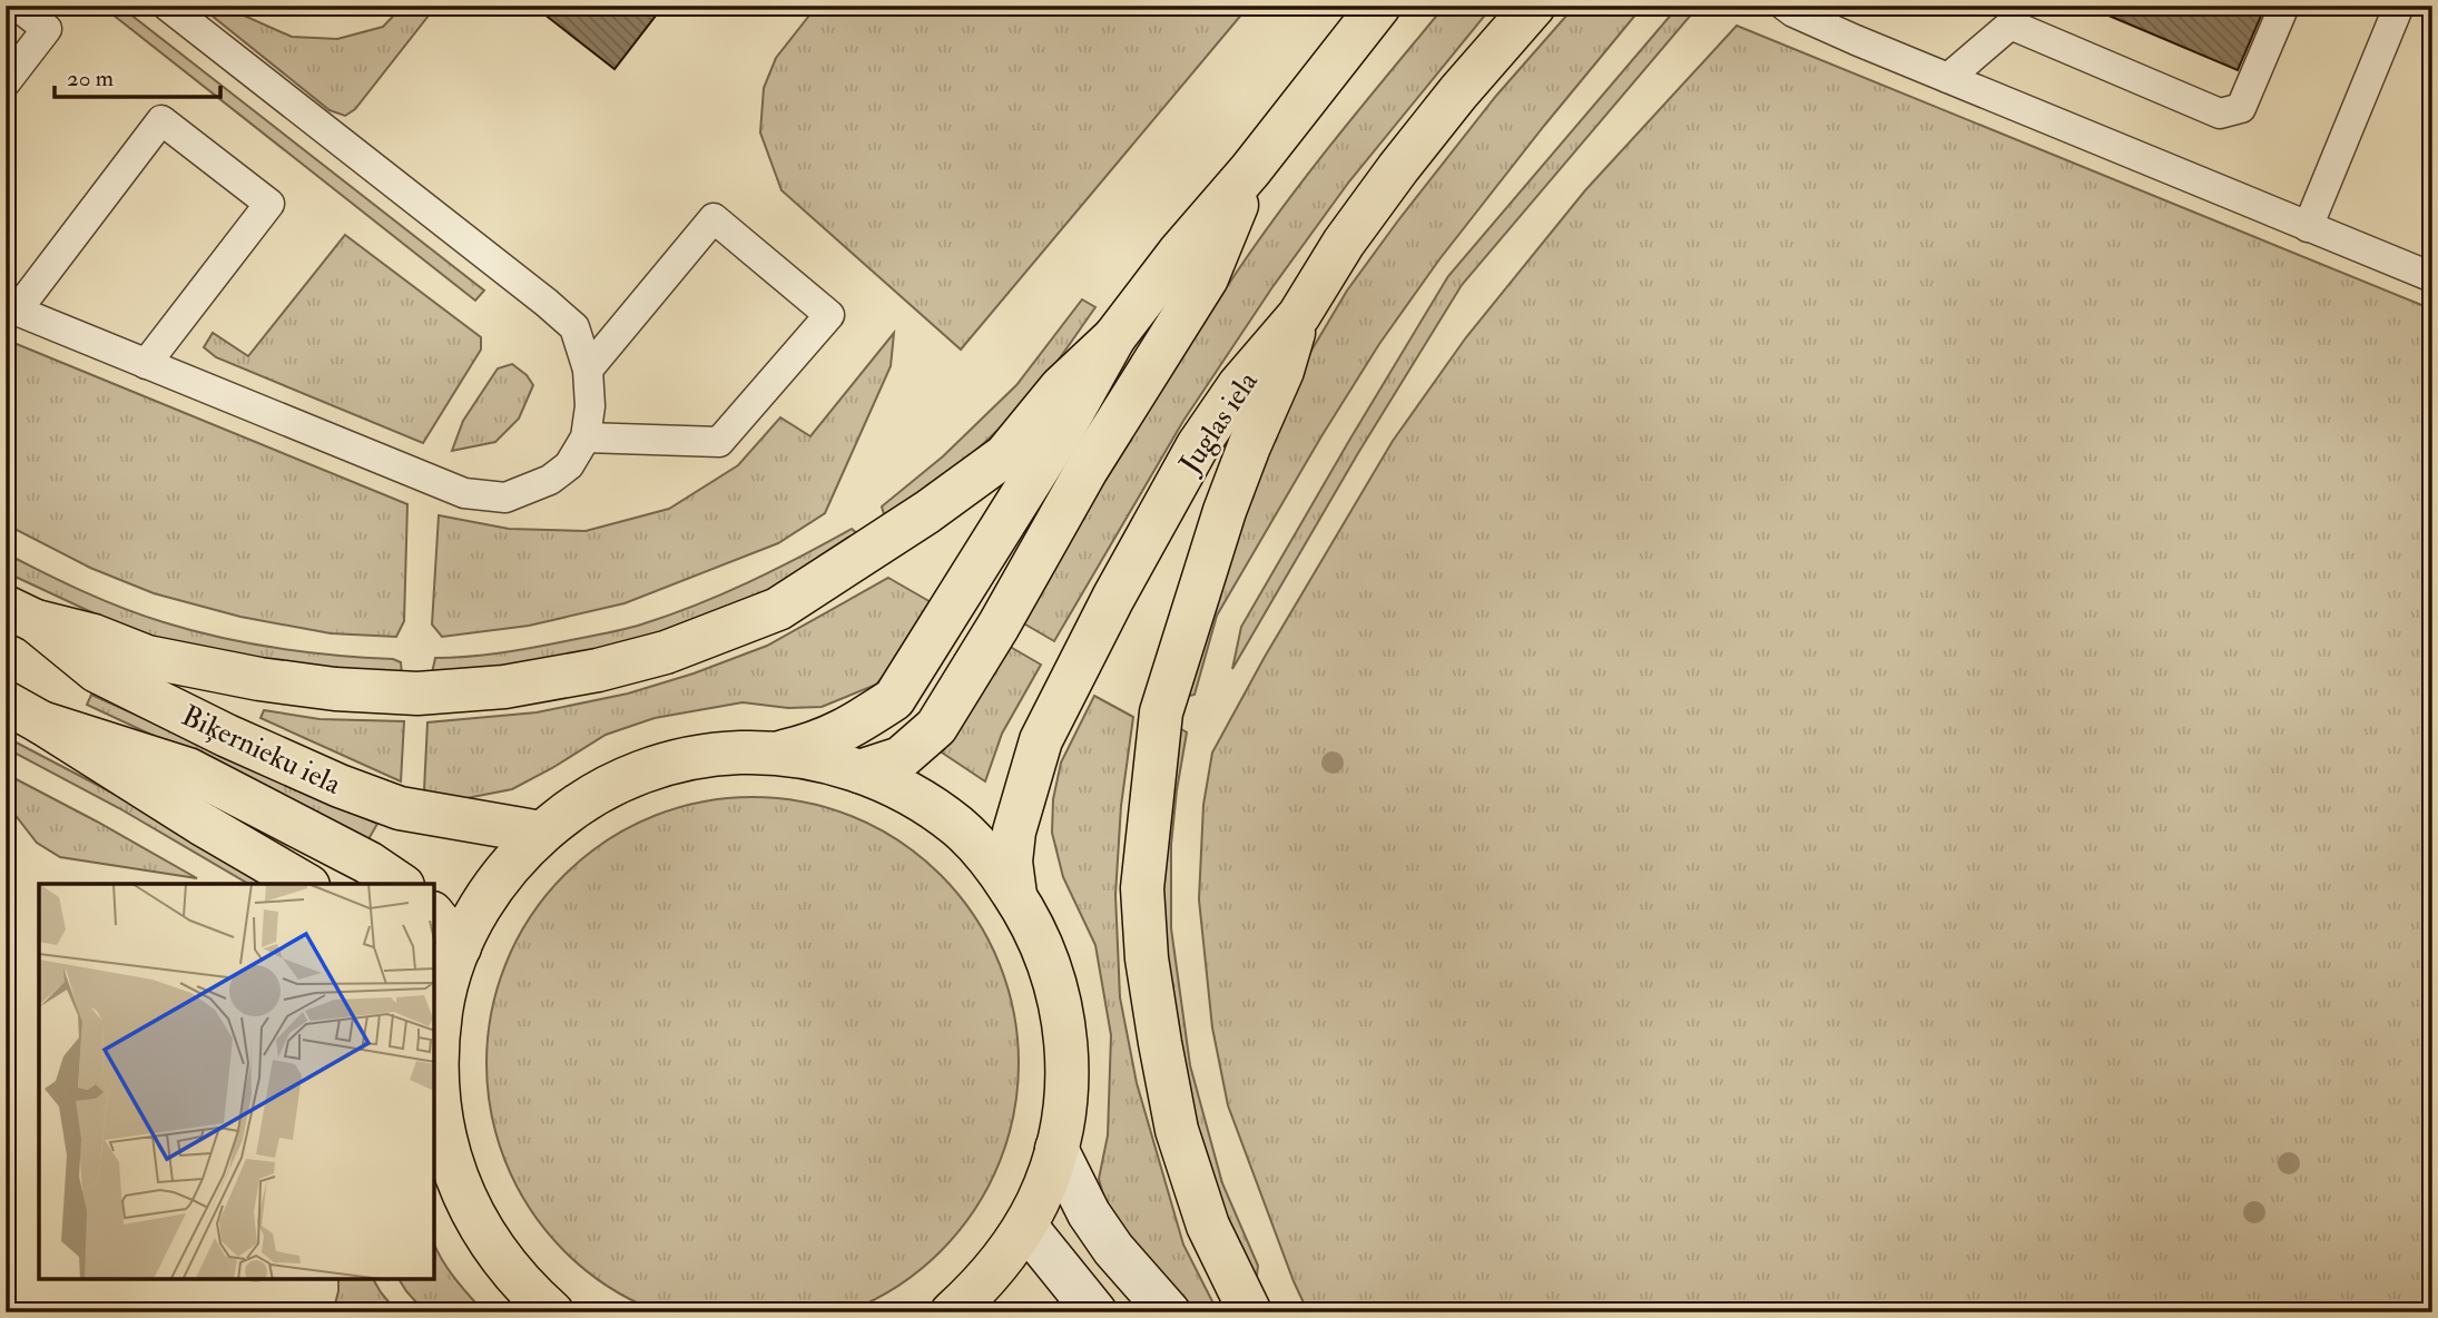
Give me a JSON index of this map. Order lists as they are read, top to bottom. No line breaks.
{"streets":{"main road":["Juglas iela","Biķernieku iela"]},"scale_bar":"20 m"}
